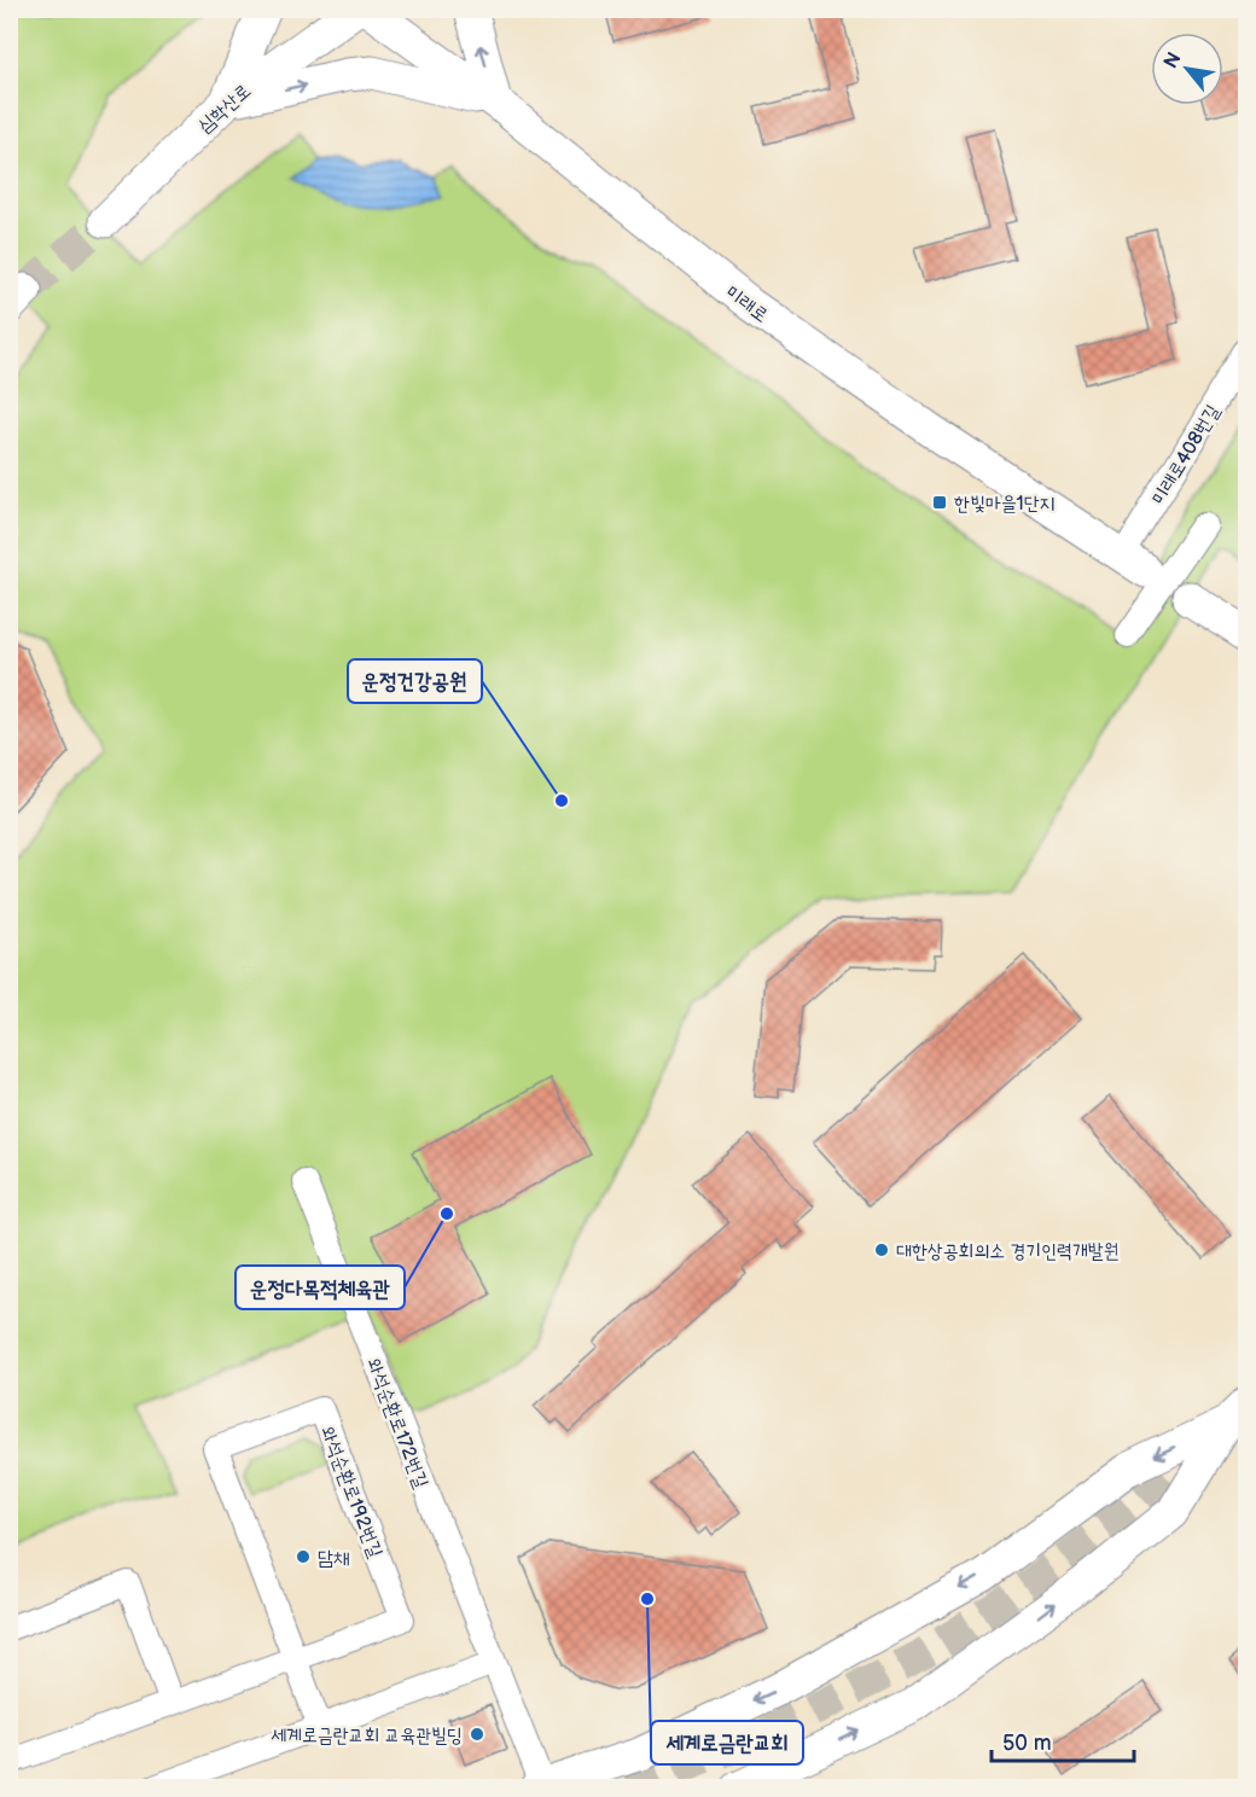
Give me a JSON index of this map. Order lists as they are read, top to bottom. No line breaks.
{"streets":{"street":["심학산로","미래로","미래로408번길","와석순환로172번길","와석순환로192번길"]},"crossings":[["미래로","미래로408번길"]],"places":{"transit":["한빛마을1단지"],"other":["운정건강공원","운정다목적체육관","대한상공회의소 경기인력개발원","담채","세계로금란교회","세계로금란교회 교육관빌딩"]},"scale_bar":"50 m","north":"top left"}
